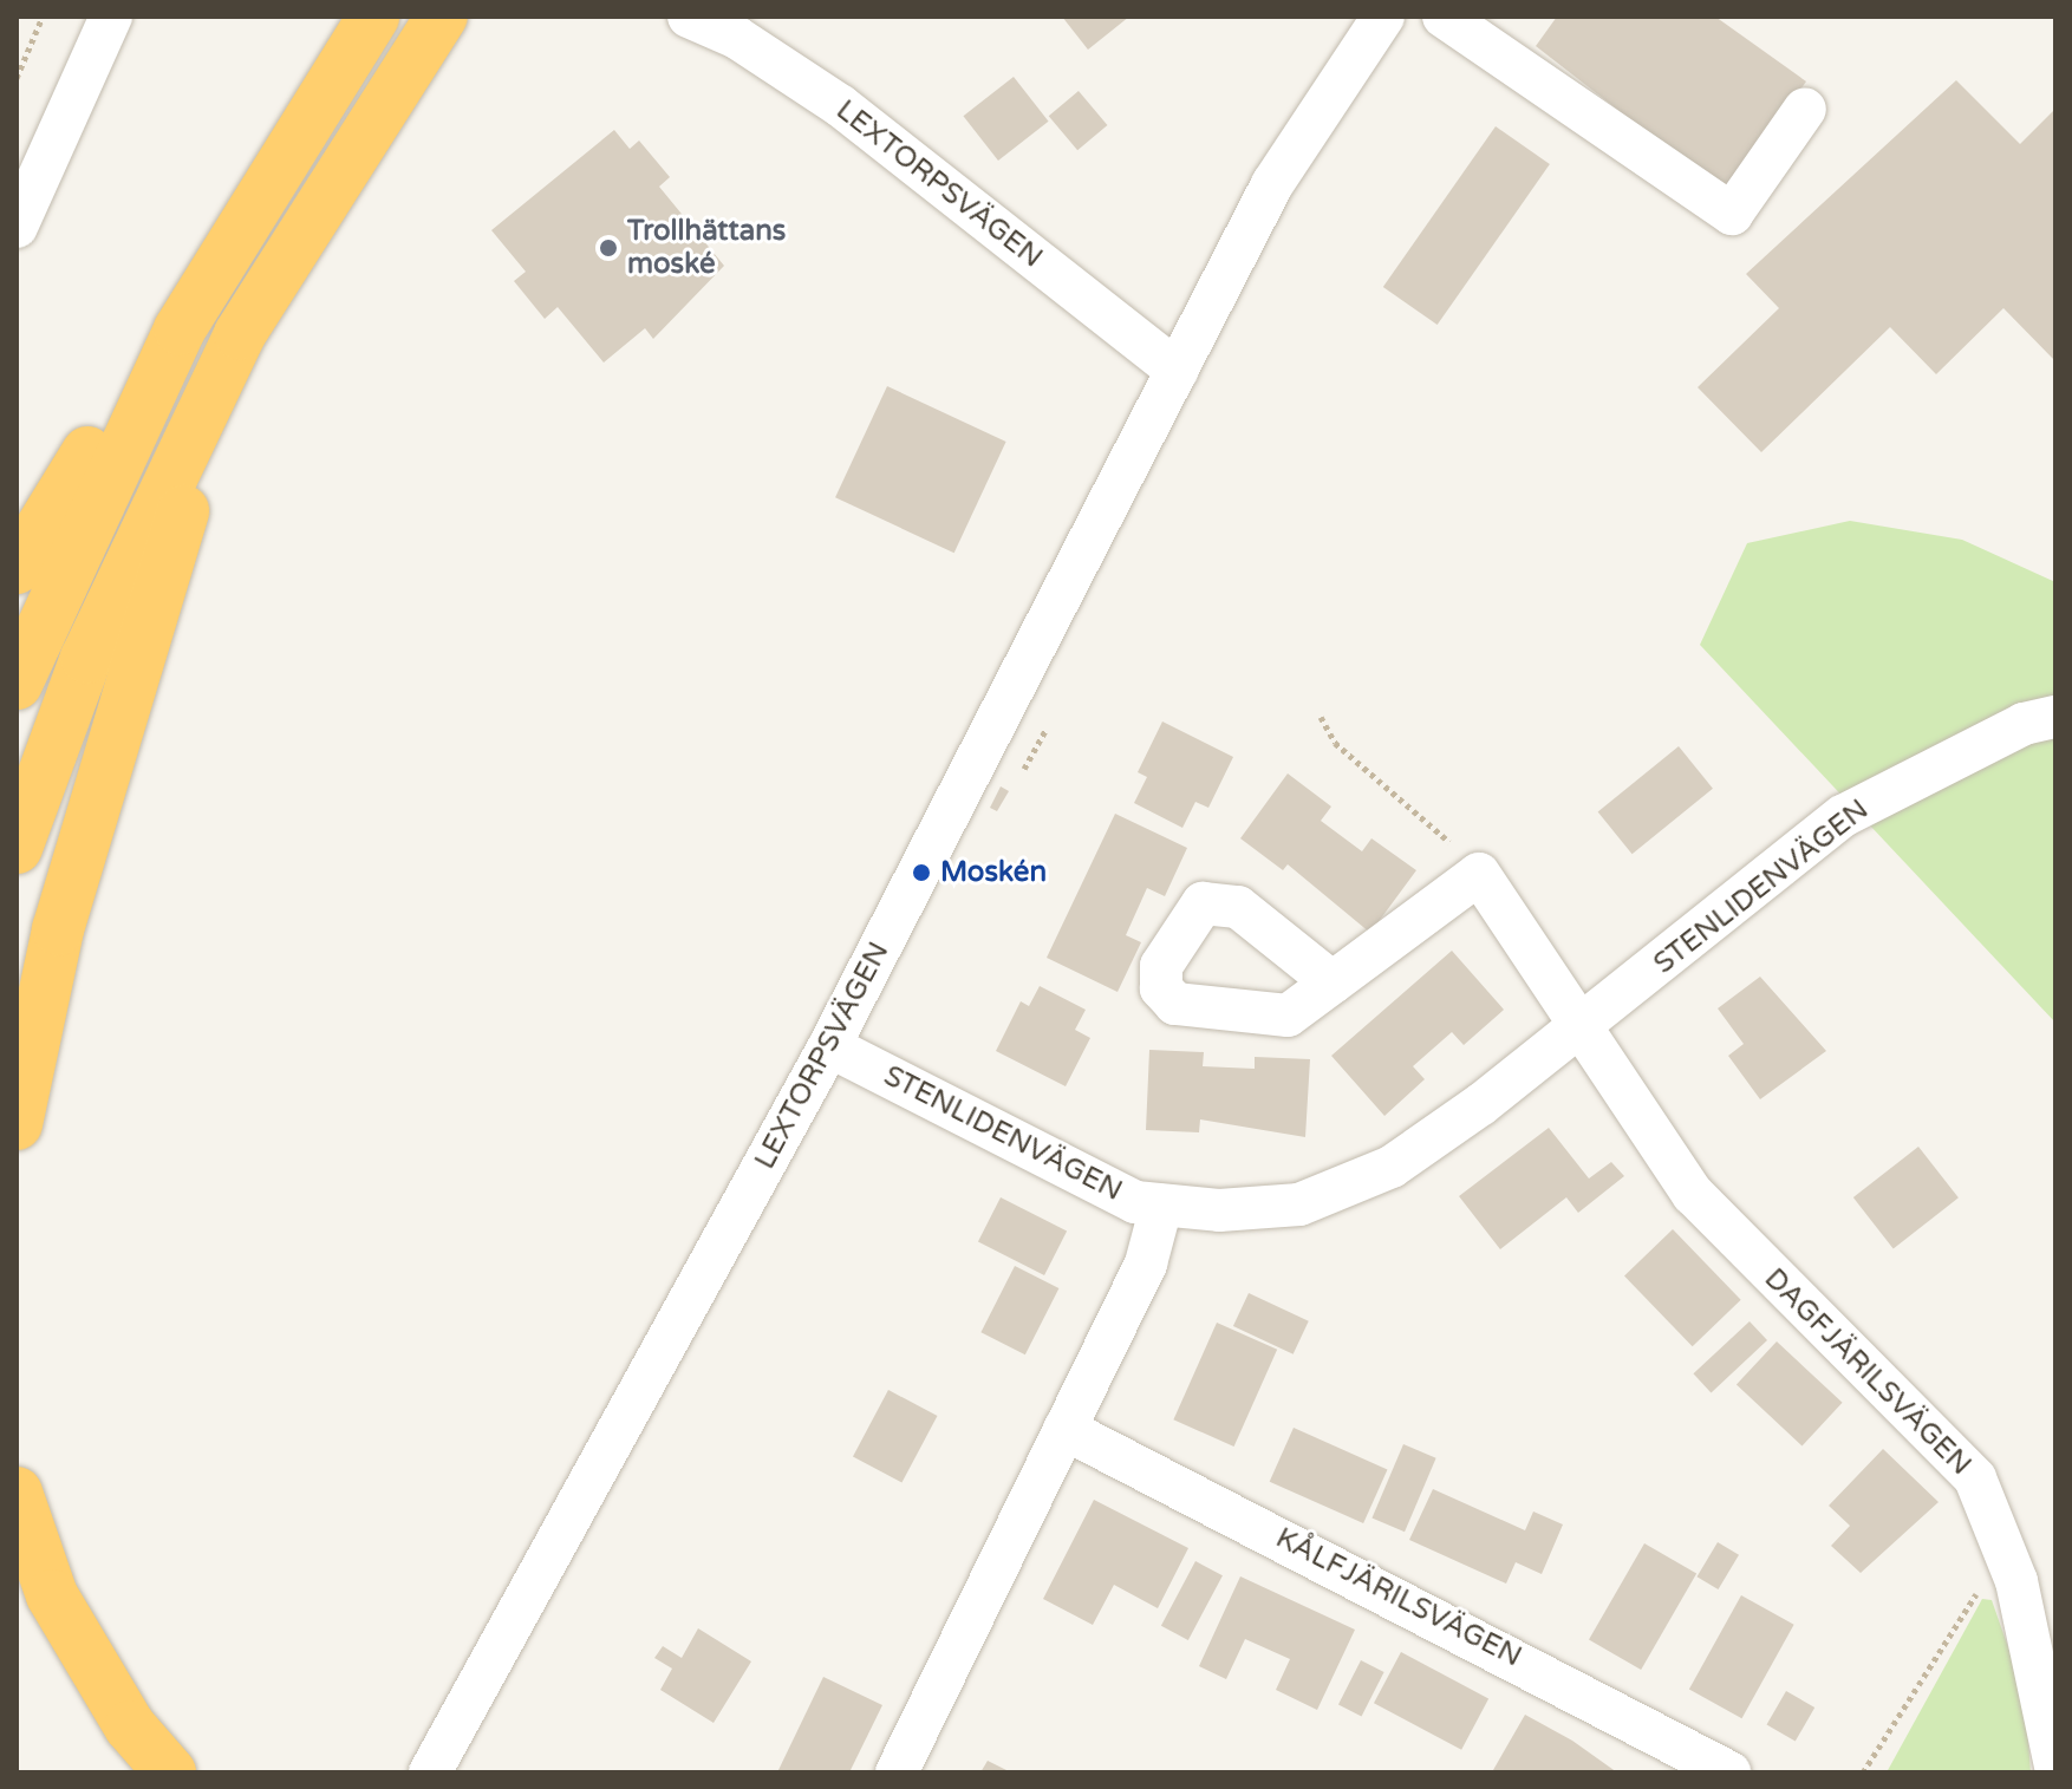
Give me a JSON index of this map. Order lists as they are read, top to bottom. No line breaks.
{"streets":{"street":["LEXTORPSVÄGEN","STENLIDENVÄGEN","DAGFJÄRILSVÄGEN","KÅLFJÄRILSVÄGEN"]},"crossings":[["LEXTORPSVÄGEN","STENLIDENVÄGEN"],["STENLIDENVÄGEN","DAGFJÄRILSVÄGEN"]],"places":["Trollhättans moské","Moskén"]}
